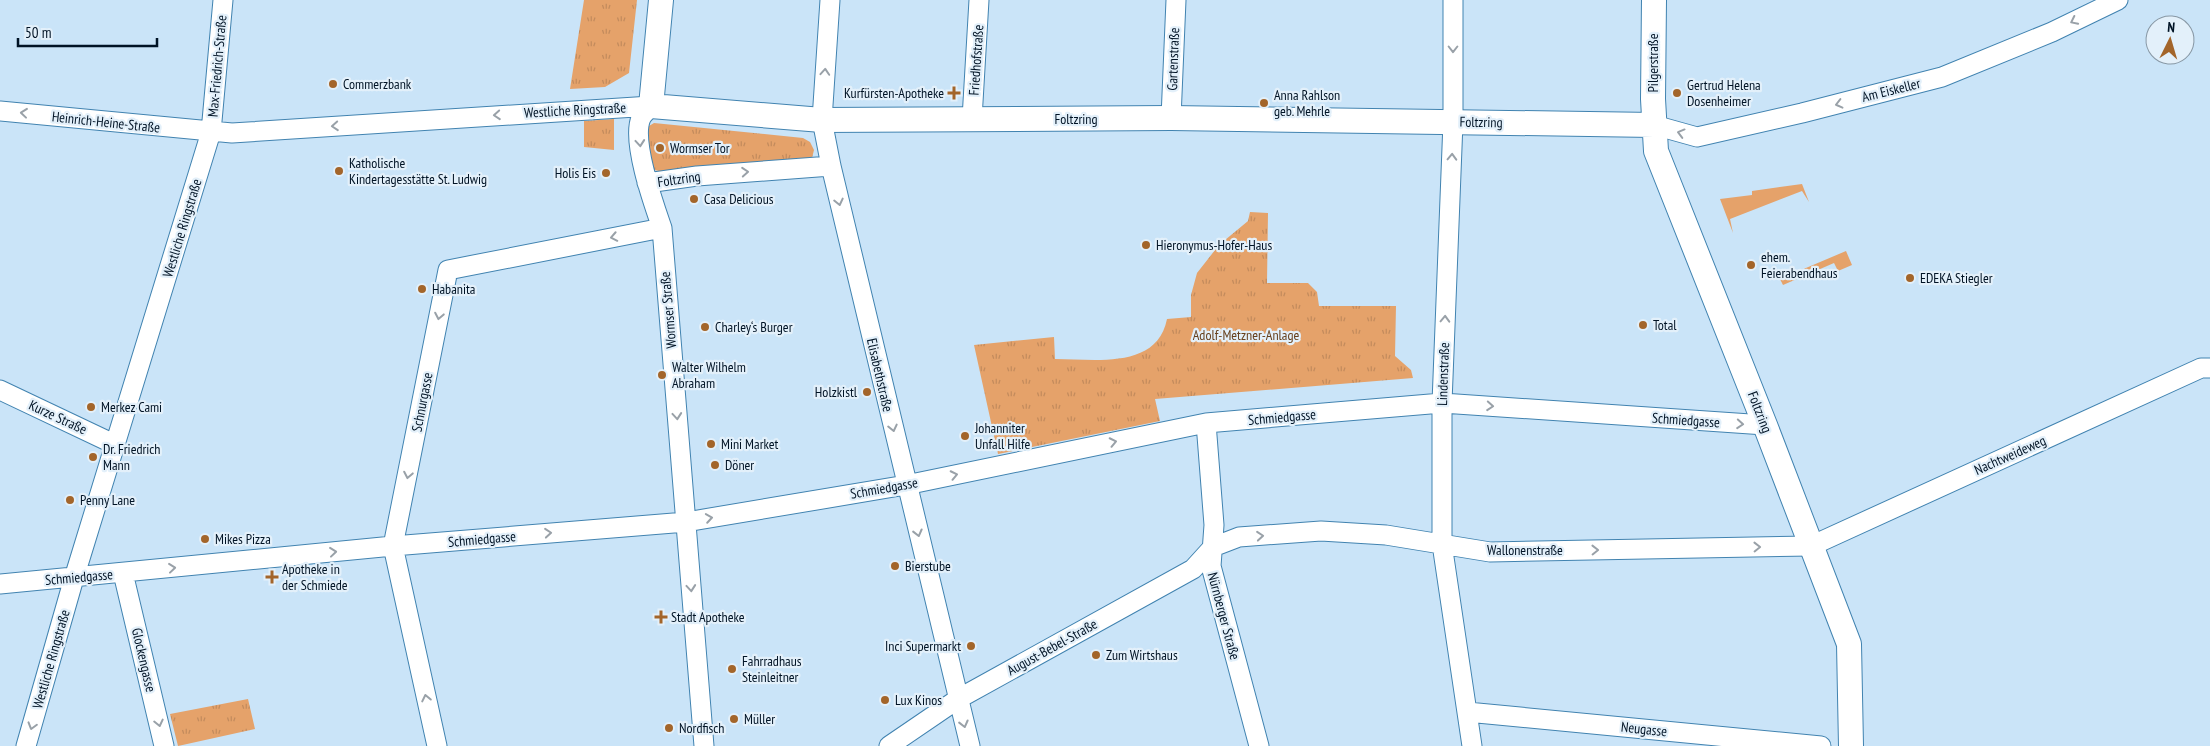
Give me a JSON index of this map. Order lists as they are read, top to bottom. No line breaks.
{"streets":{"street":["Gartenstraße","Friedhofstraße","Pilgerstraße","Max-Friedrich-Straße","Am Eiskeller","Westliche Ringstraße","Foltzring","Heinrich-Heine-Straße","Wormser Straße","Lindenstraße","Elisabethstraße","Schnurgasse","Kurze Straße","Schmiedgasse","Nachtweideweg","Wallonenstraße","Nürnberger Straße","August-Bebel-Straße","Glockengasse","Neugasse"]},"crossings":[["Gartenstraße","Foltzring"],["Friedhofstraße","Foltzring"],["Pilgerstraße","Am Eiskeller"],["Pilgerstraße","Foltzring"],["Max-Friedrich-Straße","Westliche Ringstraße"],["Max-Friedrich-Straße","Heinrich-Heine-Straße"],["Am Eiskeller","Foltzring"],["Westliche Ringstraße","Foltzring"],["Westliche Ringstraße","Heinrich-Heine-Straße"],["Westliche Ringstraße","Wormser Straße"],["Westliche Ringstraße","Kurze Straße"],["Westliche Ringstraße","Schmiedgasse"],["Foltzring","Wormser Straße"],["Foltzring","Lindenstraße"],["Foltzring","Elisabethstraße"],["Foltzring","Schmiedgasse"],["Foltzring","Nachtweideweg"],["Foltzring","Wallonenstraße"],["Wormser Straße","Schnurgasse"],["Wormser Straße","Schmiedgasse"],["Lindenstraße","Schmiedgasse"],["Lindenstraße","Wallonenstraße"],["Lindenstraße","Neugasse"],["Elisabethstraße","Schmiedgasse"],["Elisabethstraße","August-Bebel-Straße"],["Schnurgasse","Schmiedgasse"],["Schmiedgasse","Nürnberger Straße"],["Schmiedgasse","Glockengasse"],["Nachtweideweg","Wallonenstraße"],["Wallonenstraße","Nürnberger Straße"],["Wallonenstraße","August-Bebel-Straße"],["Nürnberger Straße","August-Bebel-Straße"]],"one_way":["Am Eiskeller","Westliche Ringstraße","Heinrich-Heine-Straße","Wormser Straße","Schmiedgasse","Wallonenstraße","Glockengasse"],"parks":["Adolf-Metzner-Anlage"],"places":{"other":["Commerzbank","Gertrud Helena Dosenheimer","Anna Rahlson geb. Mehrle","Wormser Tor","Katholische Kindertagesstätte St. Ludwig","Holis Eis","Casa Delicious","Hieronymus-Hofer-Haus","ehem. Feierabendhaus","EDEKA Stiegler","Habanita","Total","Charley‘s Burger","Walter Wilhelm Abraham","Holzkistl","Merkez Cami","Johanniter Unfall Hilfe","Mini Market","Dr. Friedrich Mann","Döner","Penny Lane","Mikes Pizza","Bierstube","Inci Supermarkt","Zum Wirtshaus","Fahrradhaus Steinleitner","Lux Kinos","Müller","Nordfisch"],"health":["Kurfürsten-Apotheke","Apotheke in der Schmiede","Stadt Apotheke"]},"scale_bar":"50 m","north":"top"}
